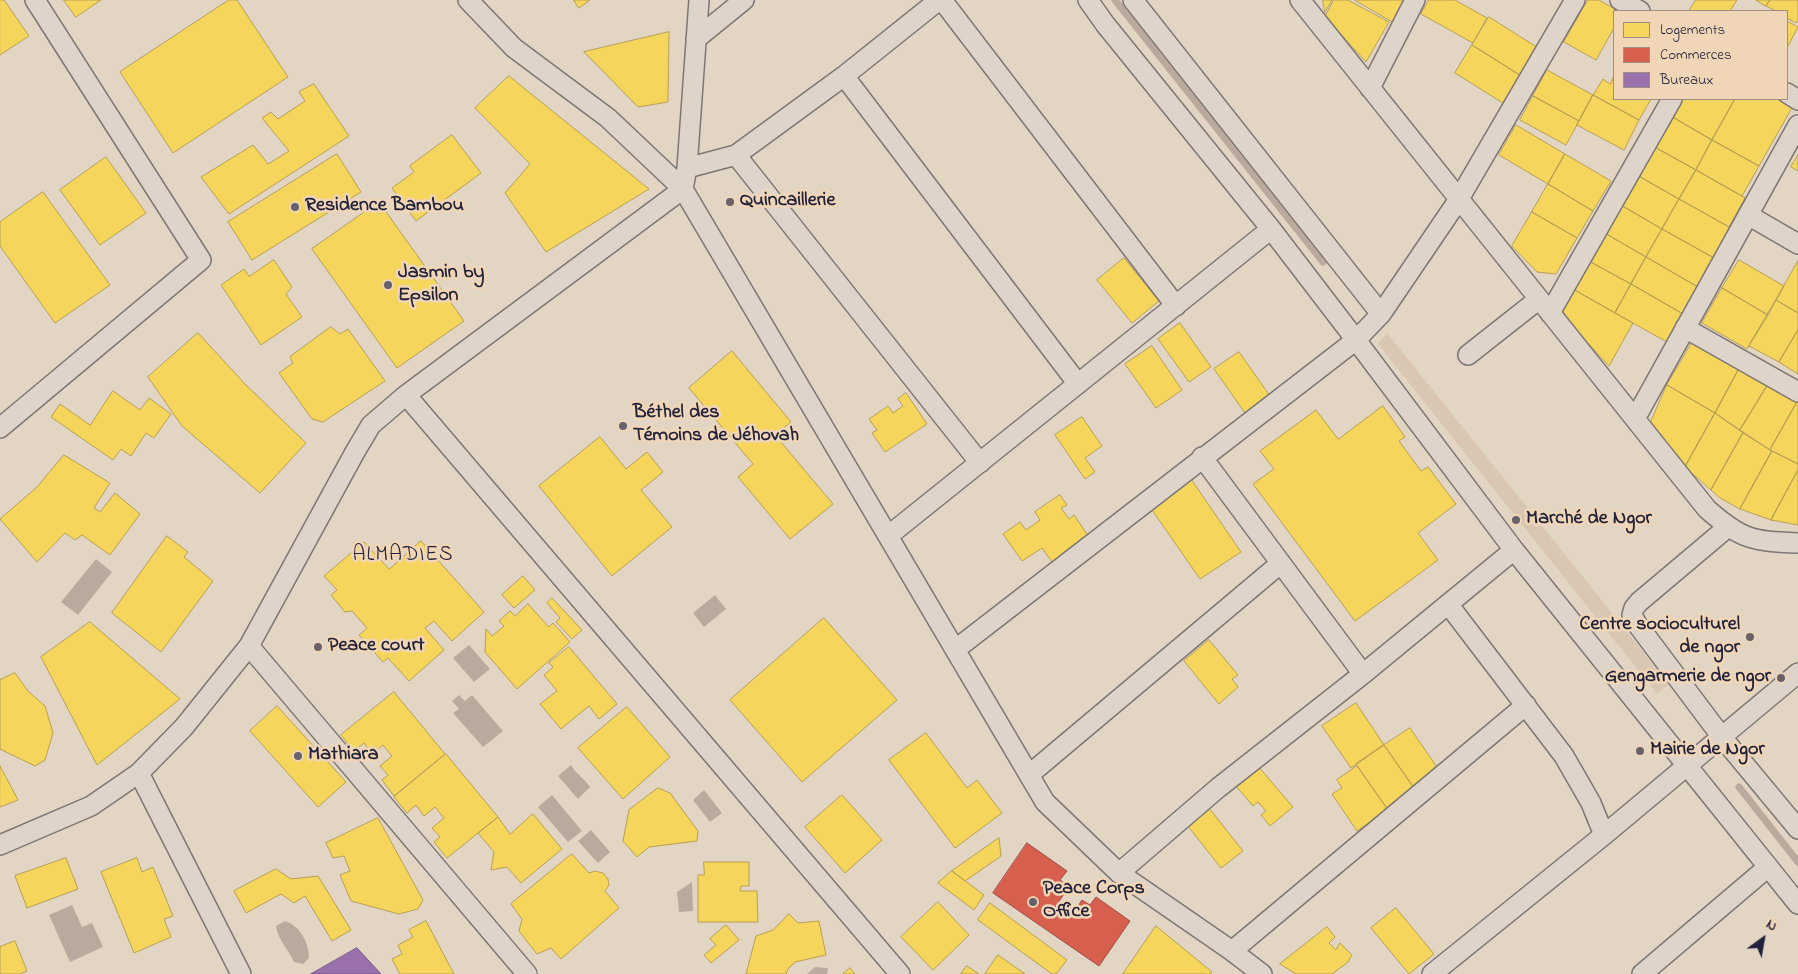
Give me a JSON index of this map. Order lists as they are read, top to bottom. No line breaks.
{"districts":["ALMADIES"],"places":["Quincaillerie","Residence Bambou","Jasmin by Epsilon","Béthel des Témoins de Jéhovah","Marché de Ngor","Centre socioculturel de ngor","Peace court","Gengarmerie de ngor","Mairie de Ngor","Mathiara","Peace Corps Office"],"legend":["Logements","Commerces","Bureaux"],"north":"top right"}
